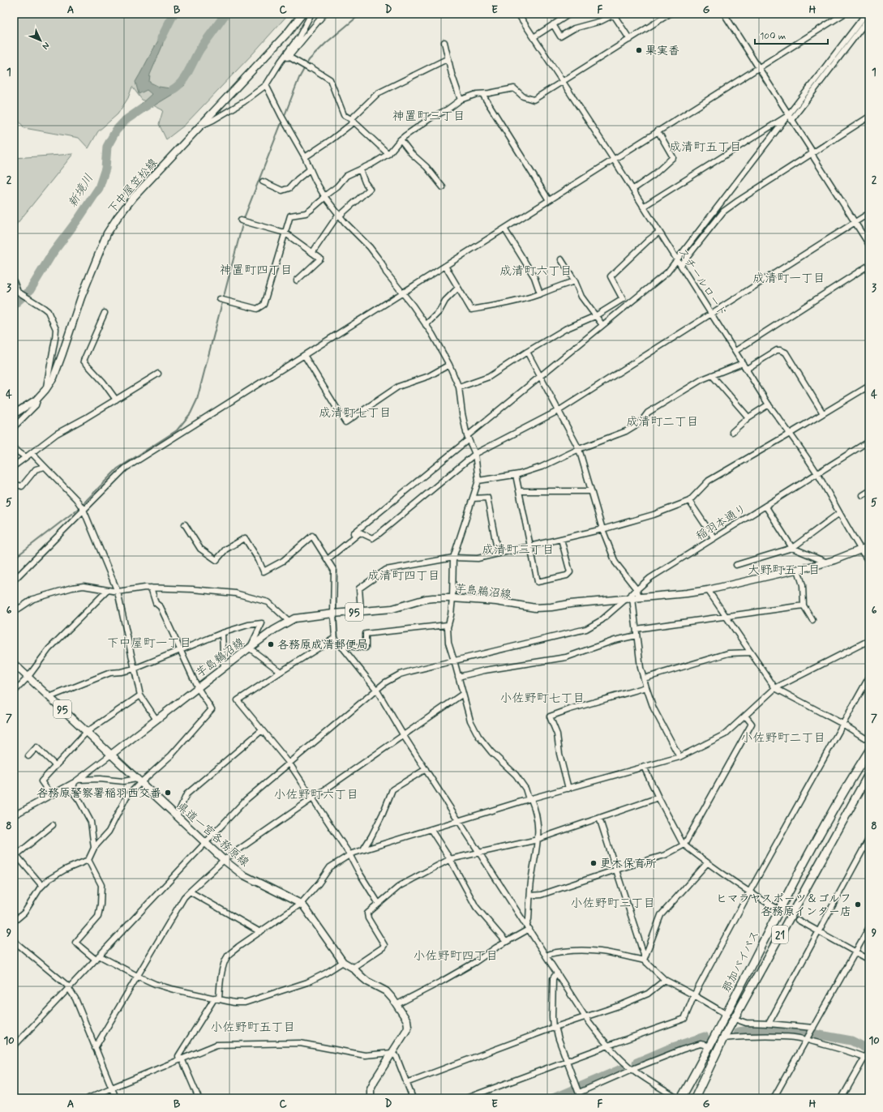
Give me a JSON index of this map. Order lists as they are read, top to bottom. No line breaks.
{"streets":{"highway":["21","那加バイパス"],"main road":["下中屋笠松線","芋島鵜沼線","95","県道一宮各務原線"],"street":["スチールロード","稲羽本通り"]},"crossings":[["スチールロード","稲羽本通り"],["スチールロード","芋島鵜沼線"],["稲羽本通り","芋島鵜沼線"],["稲羽本通り","県道一宮各務原線"],["芋島鵜沼線","95"],["芋島鵜沼線","県道一宮各務原線"],["95","県道一宮各務原線"]],"districts":["神置町三丁目","成清町五丁目","神置町四丁目","成清町六丁目","成清町一丁目","成清町七丁目","成清町二丁目","成清町三丁目","大野町五丁目","成清町四丁目","下中屋町一丁目","小佐野町七丁目","小佐野町二丁目","小佐野町六丁目","小佐野町三丁目","小佐野町四丁目","小佐野町五丁目"],"water":["新境川"],"places":["果実香","各務原成清郵便局","各務原警察署稲羽西交番","更木保育所","ヒマラヤスポーツ＆ゴルフ 各務原インター店"],"scale_bar":"100 m","north":"bottom right","grid":{"columns":["A","B","C","D","E","F","G","H"],"rows":["1","2","3","4","5","6","7","8","9","10"]}}
